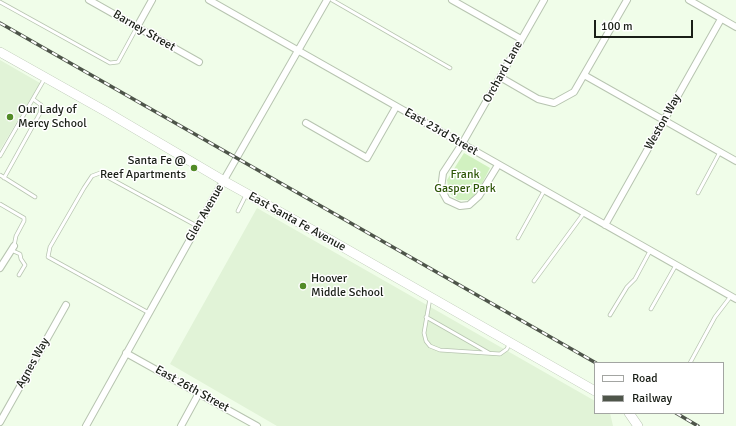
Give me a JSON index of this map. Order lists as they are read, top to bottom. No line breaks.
{"streets":{"street":["Barney Street","Orchard Lane","Weston Way","East 23rd Street","Glen Avenue","East Santa Fe Avenue","Agnes Way","East 26th Street"]},"crossings":[["Orchard Lane","East 23rd Street"],["Weston Way","East 23rd Street"],["East 23rd Street","Glen Avenue"],["Glen Avenue","East Santa Fe Avenue"],["Glen Avenue","East 26th Street"]],"parks":["Frank Gasper Park"],"places":["Our Lady of Mercy School","Santa Fe @ Reef Apartments","Hoover Middle School"],"legend":["Road","Railway"],"scale_bar":"100 m"}
